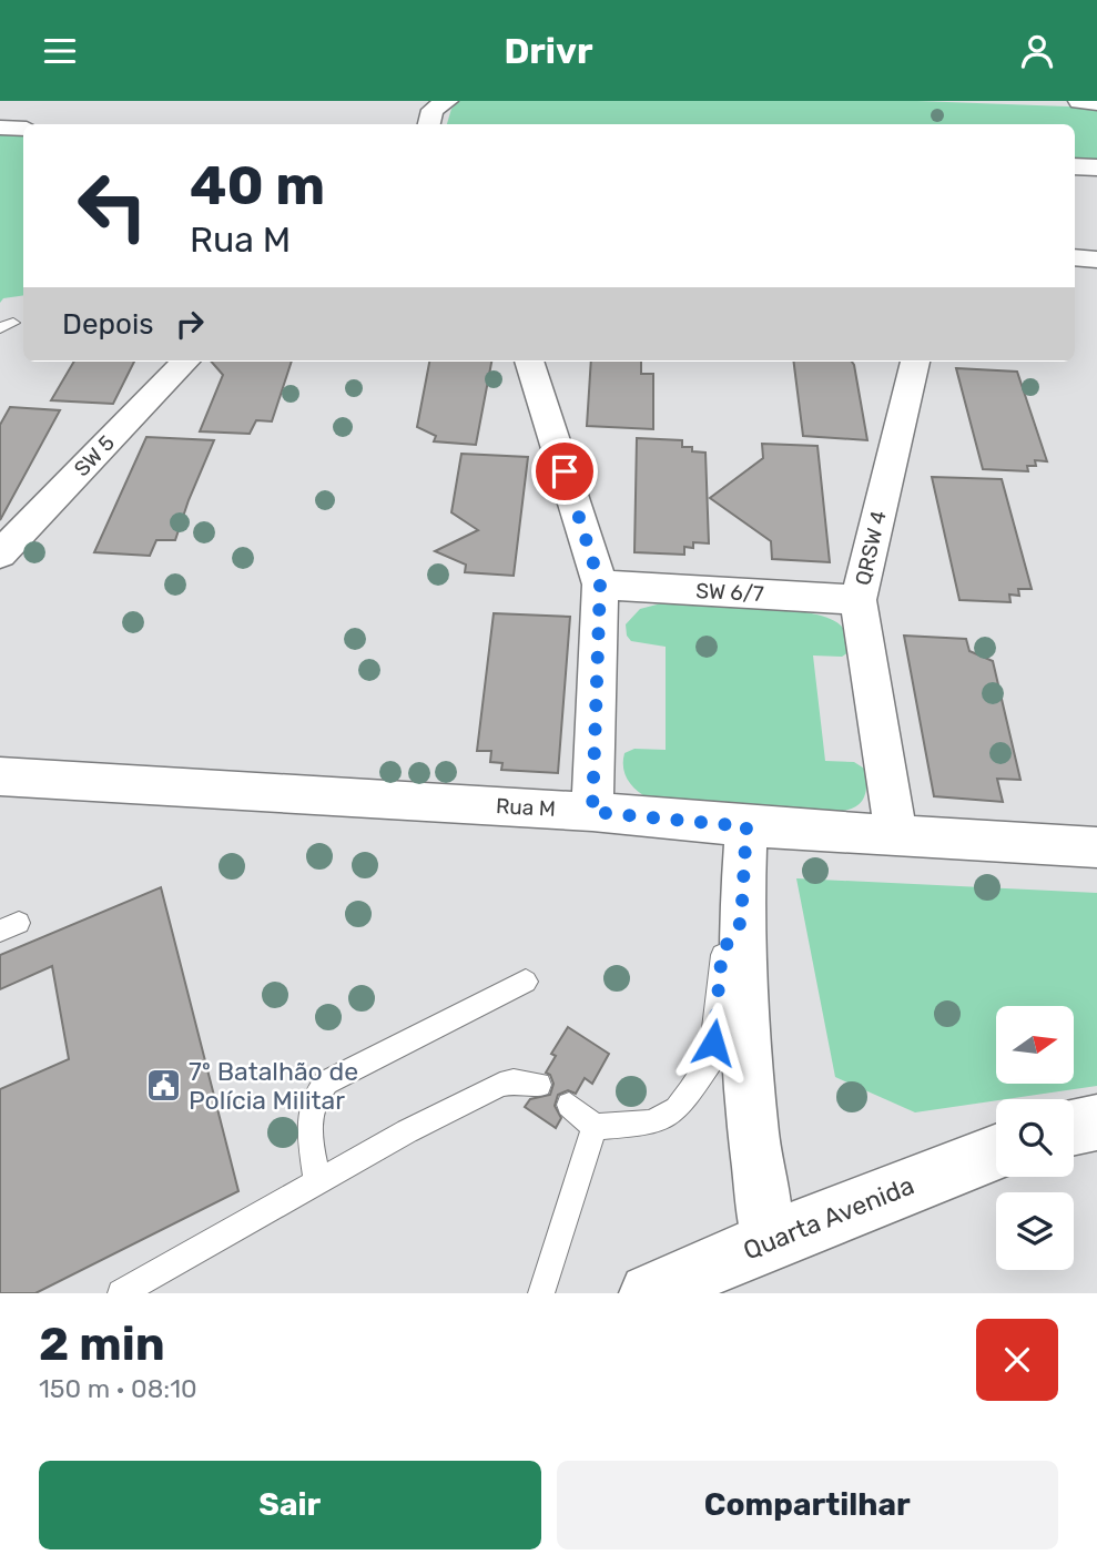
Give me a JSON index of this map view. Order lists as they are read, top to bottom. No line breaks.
{"streets":{"main road":["Quarta Avenida"],"street":["SW 5","QRSW 4","SW 6/7","Rua M"]},"crossings":[["QRSW 4","SW 6/7"],["QRSW 4","Rua M"]],"places":{"public building":["7º Batalhão de Polícia Militar"]},"north":"right","page":{"header":"Drivr","turn":["40 m","Rua M"],"then":"Depois","heading":["2 min","150 m · 08:10"],"buttons":["Sair","Compartilhar"]}}
